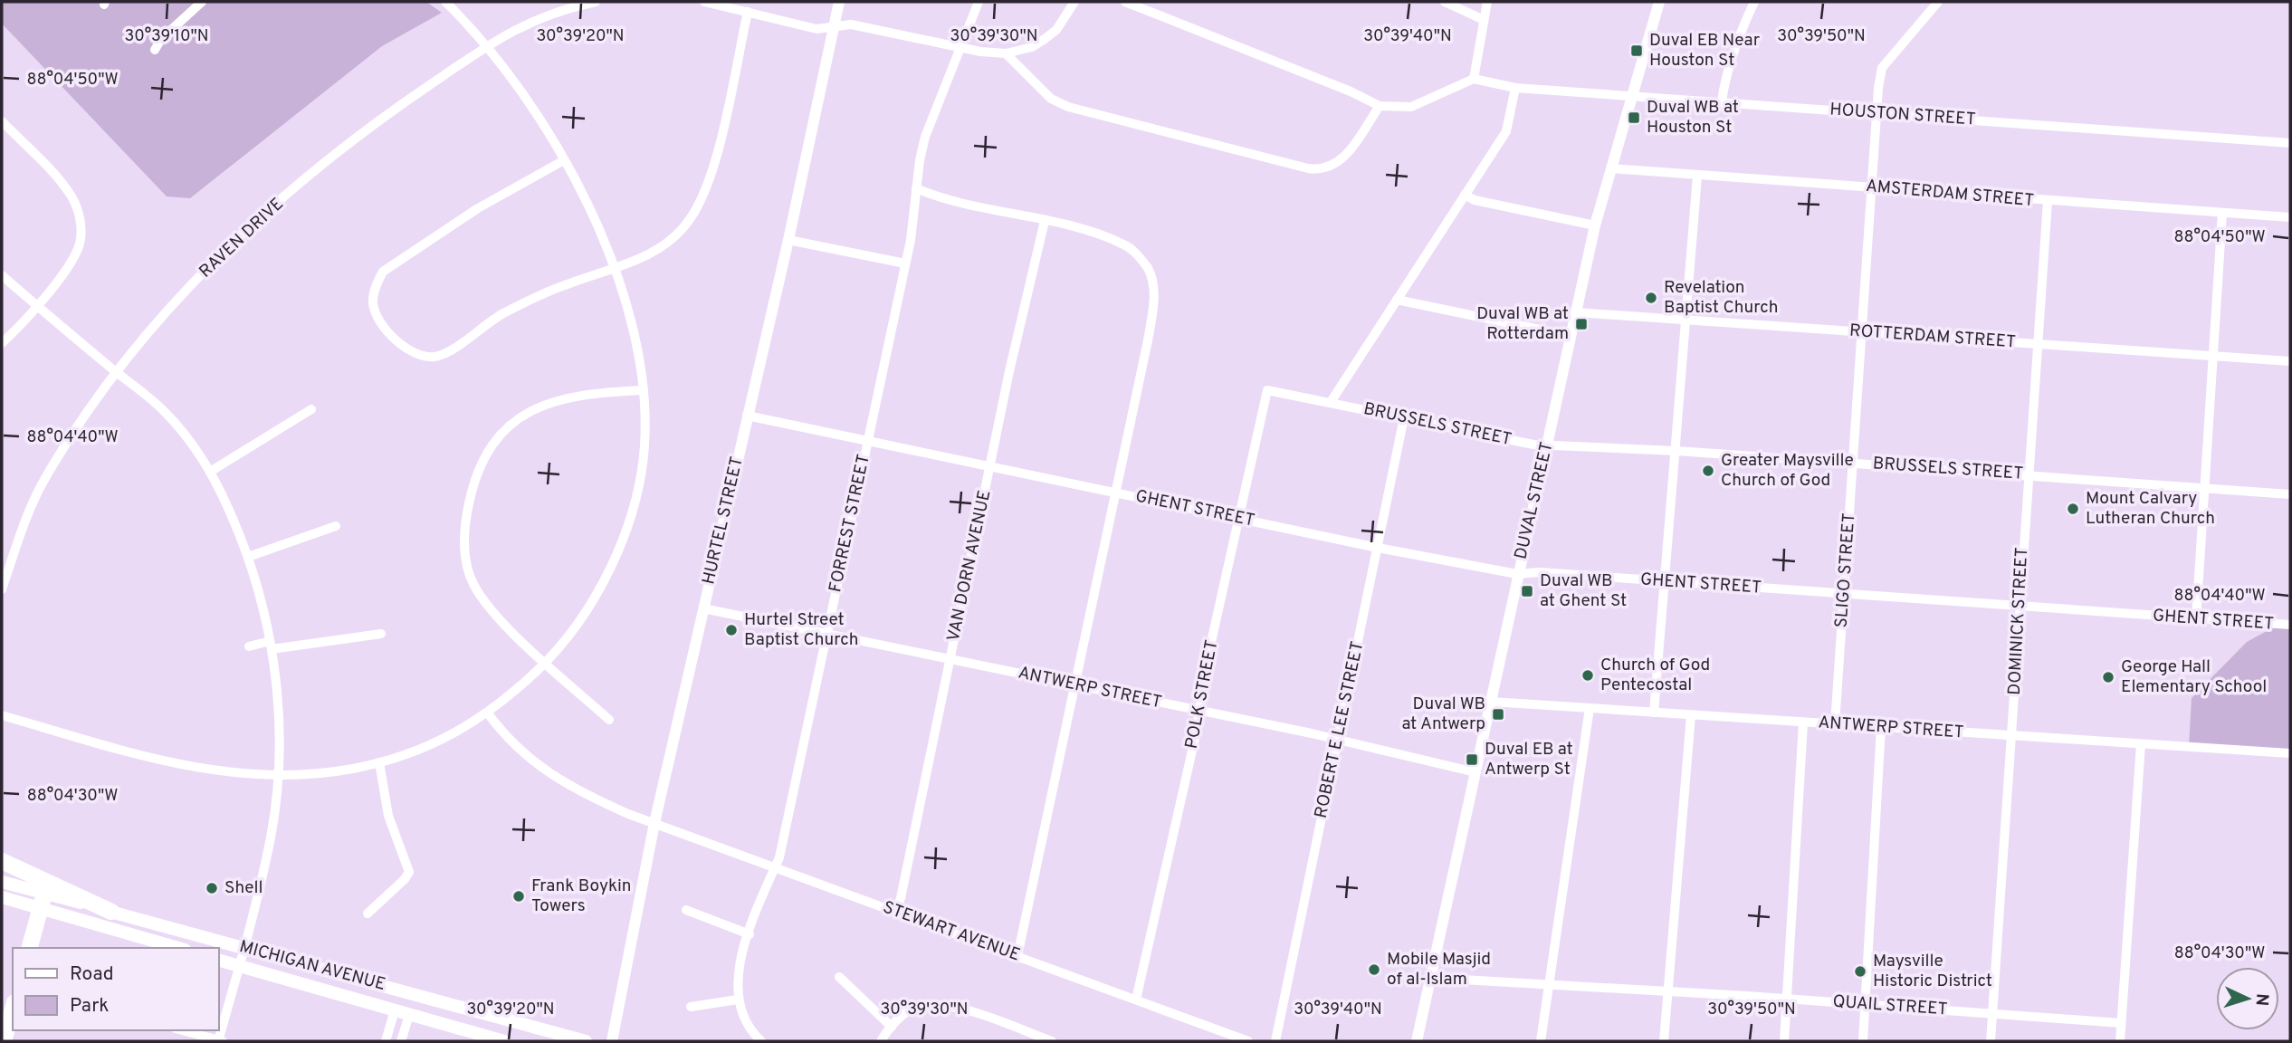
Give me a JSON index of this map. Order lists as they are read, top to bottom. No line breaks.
{"streets":{"main road":["MICHIGAN AVENUE"],"street":["HOUSTON STREET","AMSTERDAM STREET","RAVEN DRIVE","ROTTERDAM STREET","BRUSSELS STREET","DUVAL STREET","GHENT STREET","HURTEL STREET","FORREST STREET","VAN DORN AVENUE","SLIGO STREET","DOMINICK STREET","ANTWERP STREET","POLK STREET","ROBERT E LEE STREET","STEWART AVENUE","QUAIL STREET"]},"crossings":[["HOUSTON STREET","DUVAL STREET"],["HOUSTON STREET","SLIGO STREET"],["AMSTERDAM STREET","DUVAL STREET"],["AMSTERDAM STREET","SLIGO STREET"],["AMSTERDAM STREET","DOMINICK STREET"],["ROTTERDAM STREET","DUVAL STREET"],["ROTTERDAM STREET","SLIGO STREET"],["ROTTERDAM STREET","DOMINICK STREET"],["BRUSSELS STREET","DUVAL STREET"],["BRUSSELS STREET","SLIGO STREET"],["BRUSSELS STREET","DOMINICK STREET"],["BRUSSELS STREET","POLK STREET"],["BRUSSELS STREET","ROBERT E LEE STREET"],["DUVAL STREET","GHENT STREET"],["DUVAL STREET","ANTWERP STREET"],["DUVAL STREET","QUAIL STREET"],["GHENT STREET","HURTEL STREET"],["GHENT STREET","FORREST STREET"],["GHENT STREET","VAN DORN AVENUE"],["GHENT STREET","SLIGO STREET"],["GHENT STREET","DOMINICK STREET"],["GHENT STREET","POLK STREET"],["GHENT STREET","ROBERT E LEE STREET"],["HURTEL STREET","ANTWERP STREET"],["HURTEL STREET","STEWART AVENUE"],["FORREST STREET","ANTWERP STREET"],["FORREST STREET","STEWART AVENUE"],["VAN DORN AVENUE","ANTWERP STREET"],["VAN DORN AVENUE","STEWART AVENUE"],["SLIGO STREET","ANTWERP STREET"],["DOMINICK STREET","ANTWERP STREET"],["DOMINICK STREET","QUAIL STREET"],["ANTWERP STREET","POLK STREET"],["ANTWERP STREET","ROBERT E LEE STREET"],["POLK STREET","STEWART AVENUE"]],"places":{"transit":["Duval EB Near Houston St","Duval WB at Houston St","Duval WB at Rotterdam","Duval WB at Ghent St","Duval WB at Antwerp","Duval EB at Antwerp St"],"other":["Revelation Baptist Church","Greater Maysville Church of God","Mount Calvary Lutheran Church","Hurtel Street Baptist Church","Church of God Pentecostal","George Hall Elementary School","Shell","Frank Boykin Towers","Mobile Masjid of al-Islam","Maysville Historic District"]},"legend":["Road","Park"],"north":"right","coordinates":["30°39'10\"N","30°39'20\"N","30°39'30\"N","30°39'40\"N","30°39'50\"N","88°04'50\"W","88°04'40\"W","88°04'30\"W"]}
